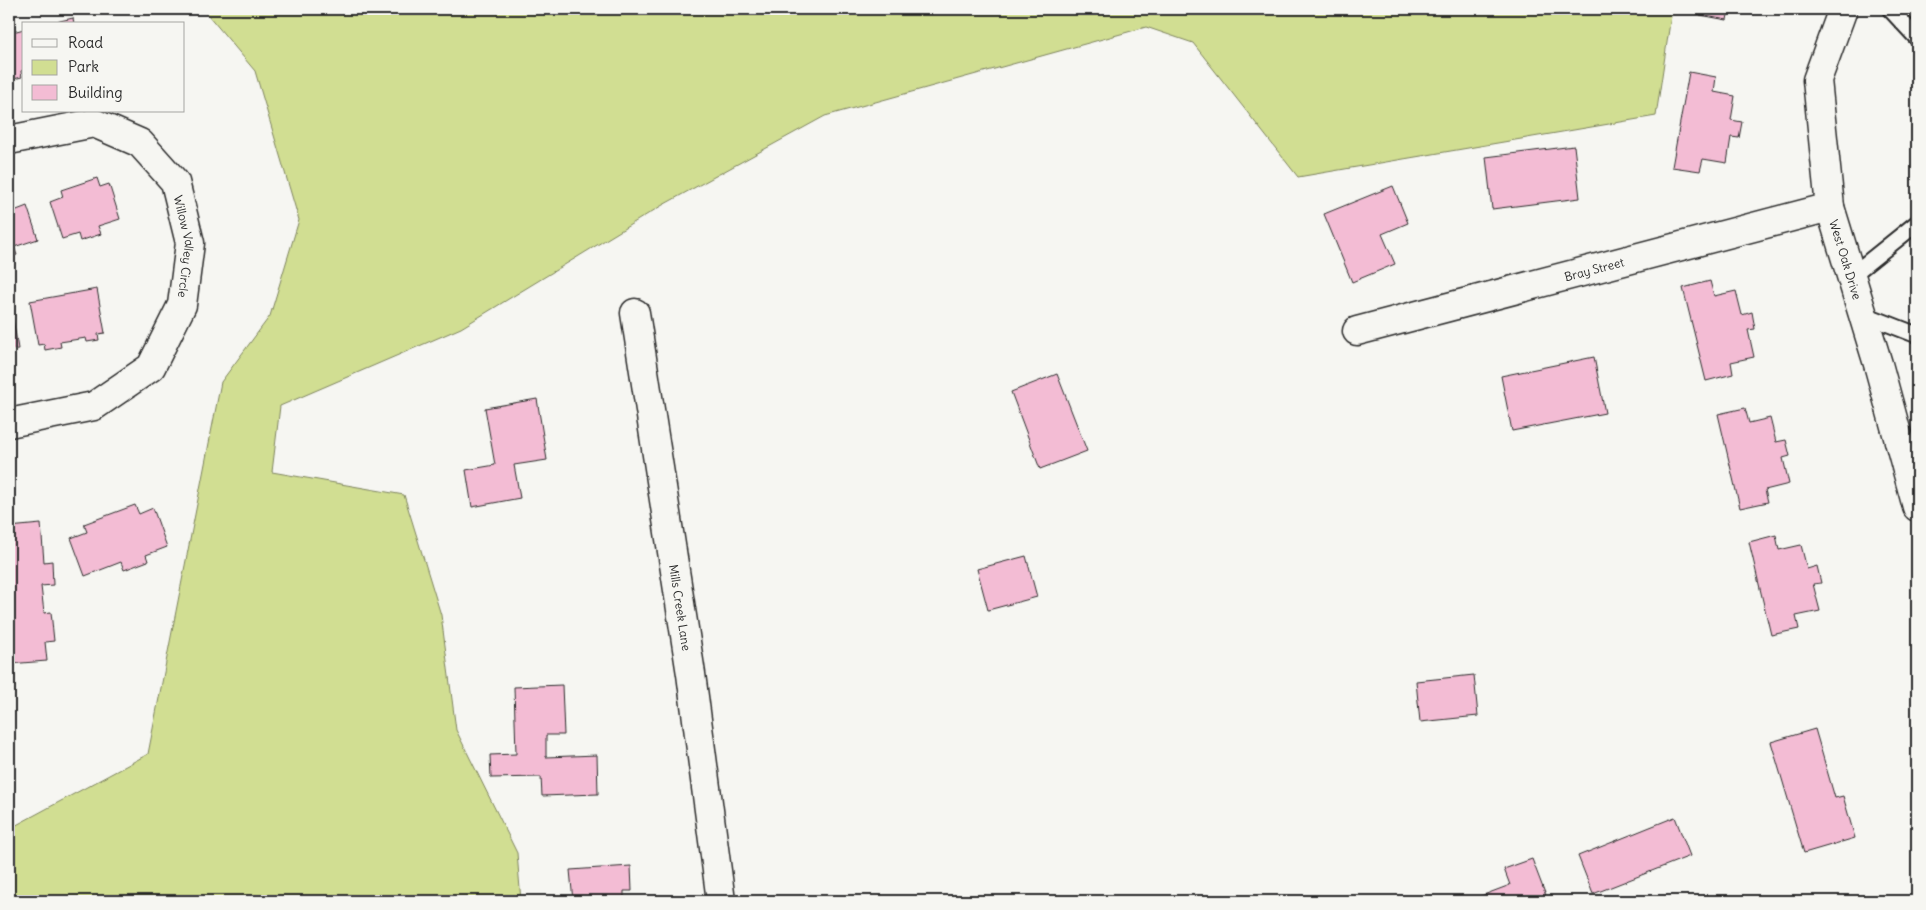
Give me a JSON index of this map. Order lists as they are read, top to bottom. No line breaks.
{"streets":{"street":["Willow Valley Circle","West Oak Drive","Bray Street","Mills Creek Lane"]},"crossings":[["West Oak Drive","Bray Street"]],"legend":["Road","Park","Building"]}
